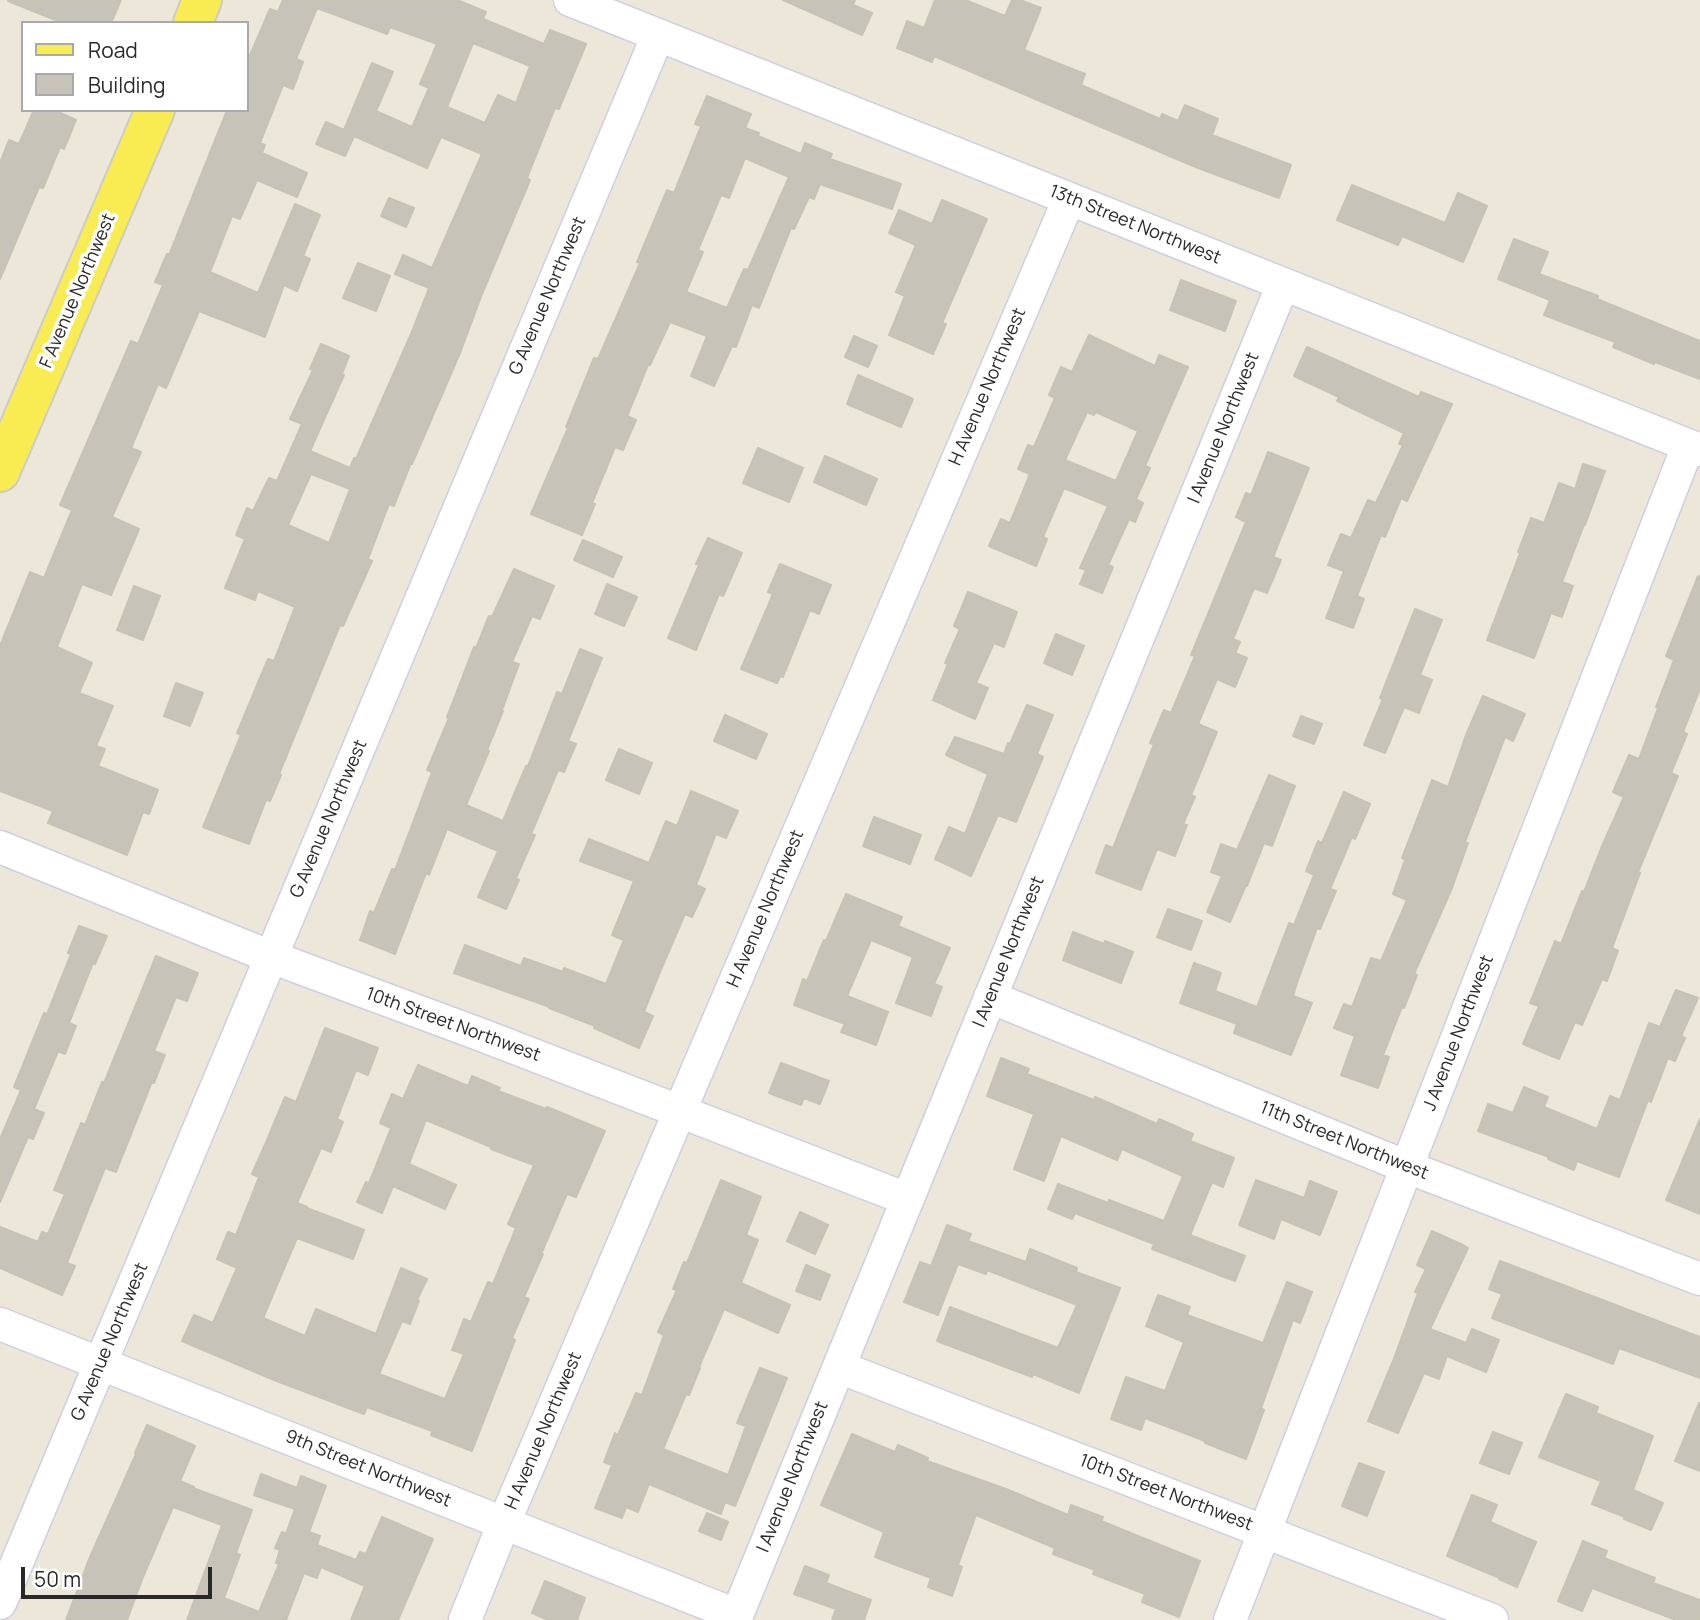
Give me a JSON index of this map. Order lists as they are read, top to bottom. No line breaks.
{"streets":{"main road":["F Avenue Northwest"],"street":["13th Street Northwest","G Avenue Northwest","H Avenue Northwest","I Avenue Northwest","10th Street Northwest","J Avenue Northwest","11th Street Northwest","9th Street Northwest"]},"crossings":[["13th Street Northwest","G Avenue Northwest"],["13th Street Northwest","H Avenue Northwest"],["13th Street Northwest","I Avenue Northwest"],["13th Street Northwest","J Avenue Northwest"],["G Avenue Northwest","10th Street Northwest"],["G Avenue Northwest","9th Street Northwest"],["H Avenue Northwest","10th Street Northwest"],["H Avenue Northwest","9th Street Northwest"],["I Avenue Northwest","10th Street Northwest"],["I Avenue Northwest","11th Street Northwest"],["I Avenue Northwest","9th Street Northwest"],["10th Street Northwest","J Avenue Northwest"],["J Avenue Northwest","11th Street Northwest"]],"legend":["Road","Building"],"scale_bar":"50 m"}
